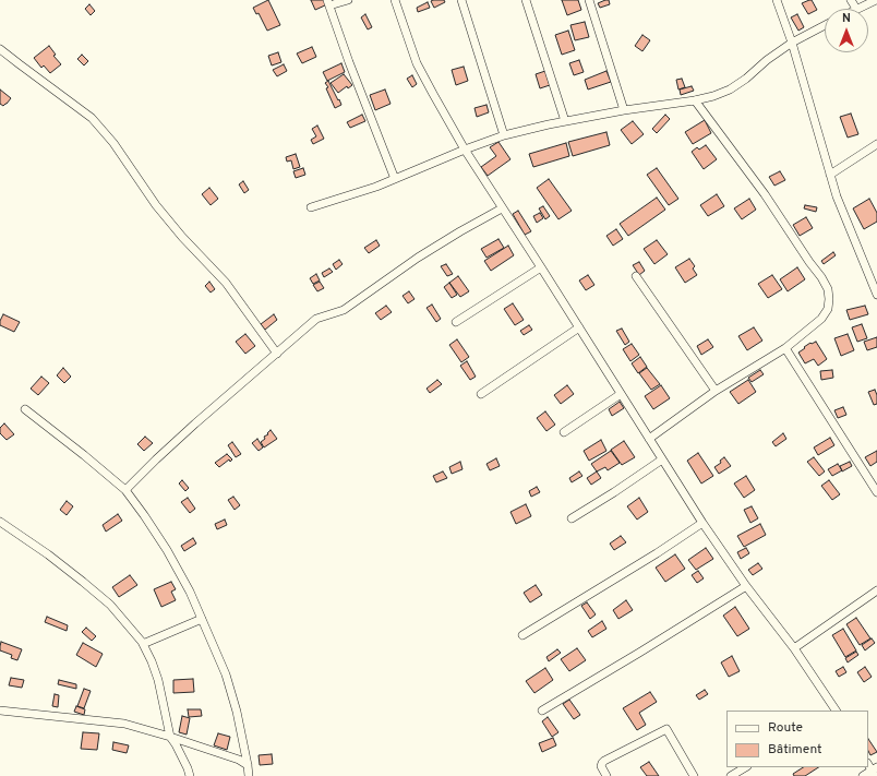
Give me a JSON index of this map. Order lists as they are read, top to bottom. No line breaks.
{"legend":["Route","Bâtiment"],"north":"top"}
